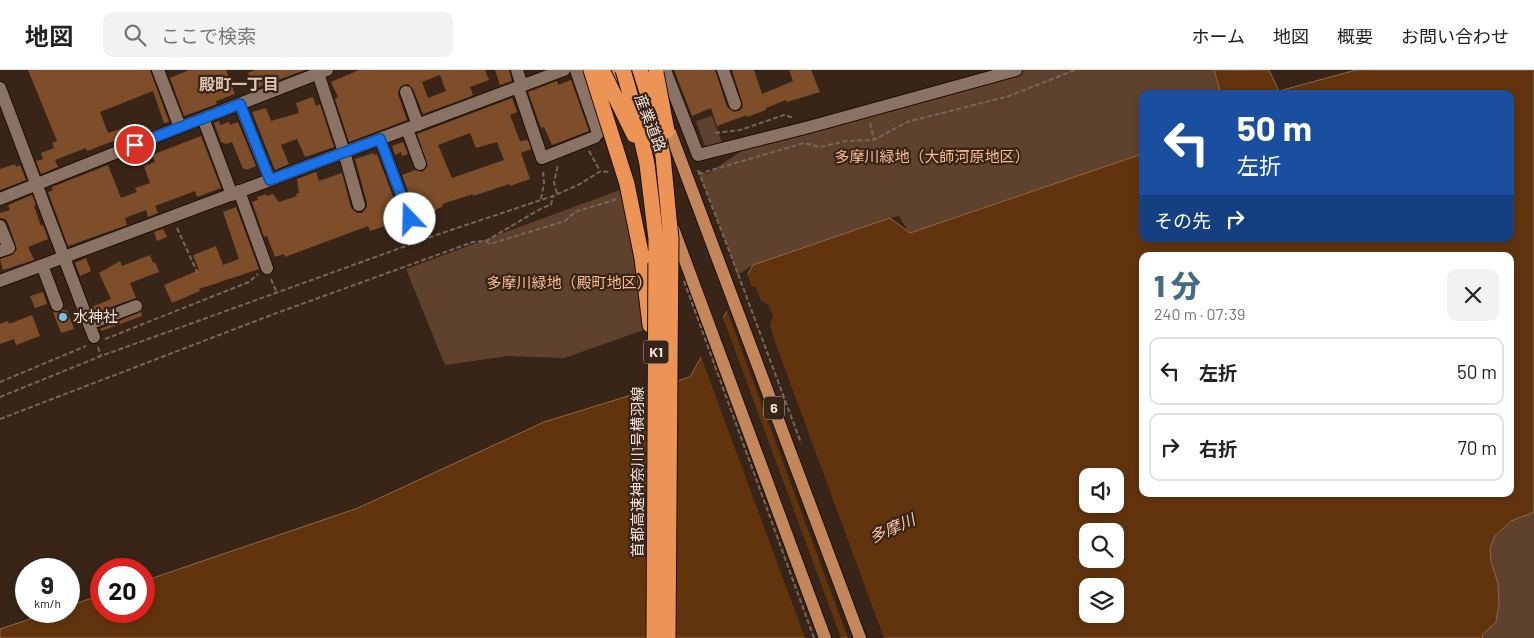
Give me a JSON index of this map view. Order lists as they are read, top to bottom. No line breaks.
{"streets":{"highway":["K1","首都高速神奈川1号横羽線"],"main road":["産業道路","6"]},"crossings":[["産業道路","6"],["産業道路","首都高速神奈川1号横羽線"],["6","首都高速神奈川1号横羽線"]],"districts":["殿町一丁目"],"water":["多摩川"],"parks":["多摩川緑地（大師河原地区）","多摩川緑地（殿町地区）"],"places":["水神社"],"page":{"header":"地図","search":"ここで検索","nav":["ホーム","地図","概要","お問い合わせ"],"turn":["50 m","左折"],"then":"その先","heading":["1 分","240 m · 07:39"],"list":[{"name":"左折","value":"50 m"},{"name":"右折","value":"70 m"}],"speed":"9 km/h","limit":"20"}}
